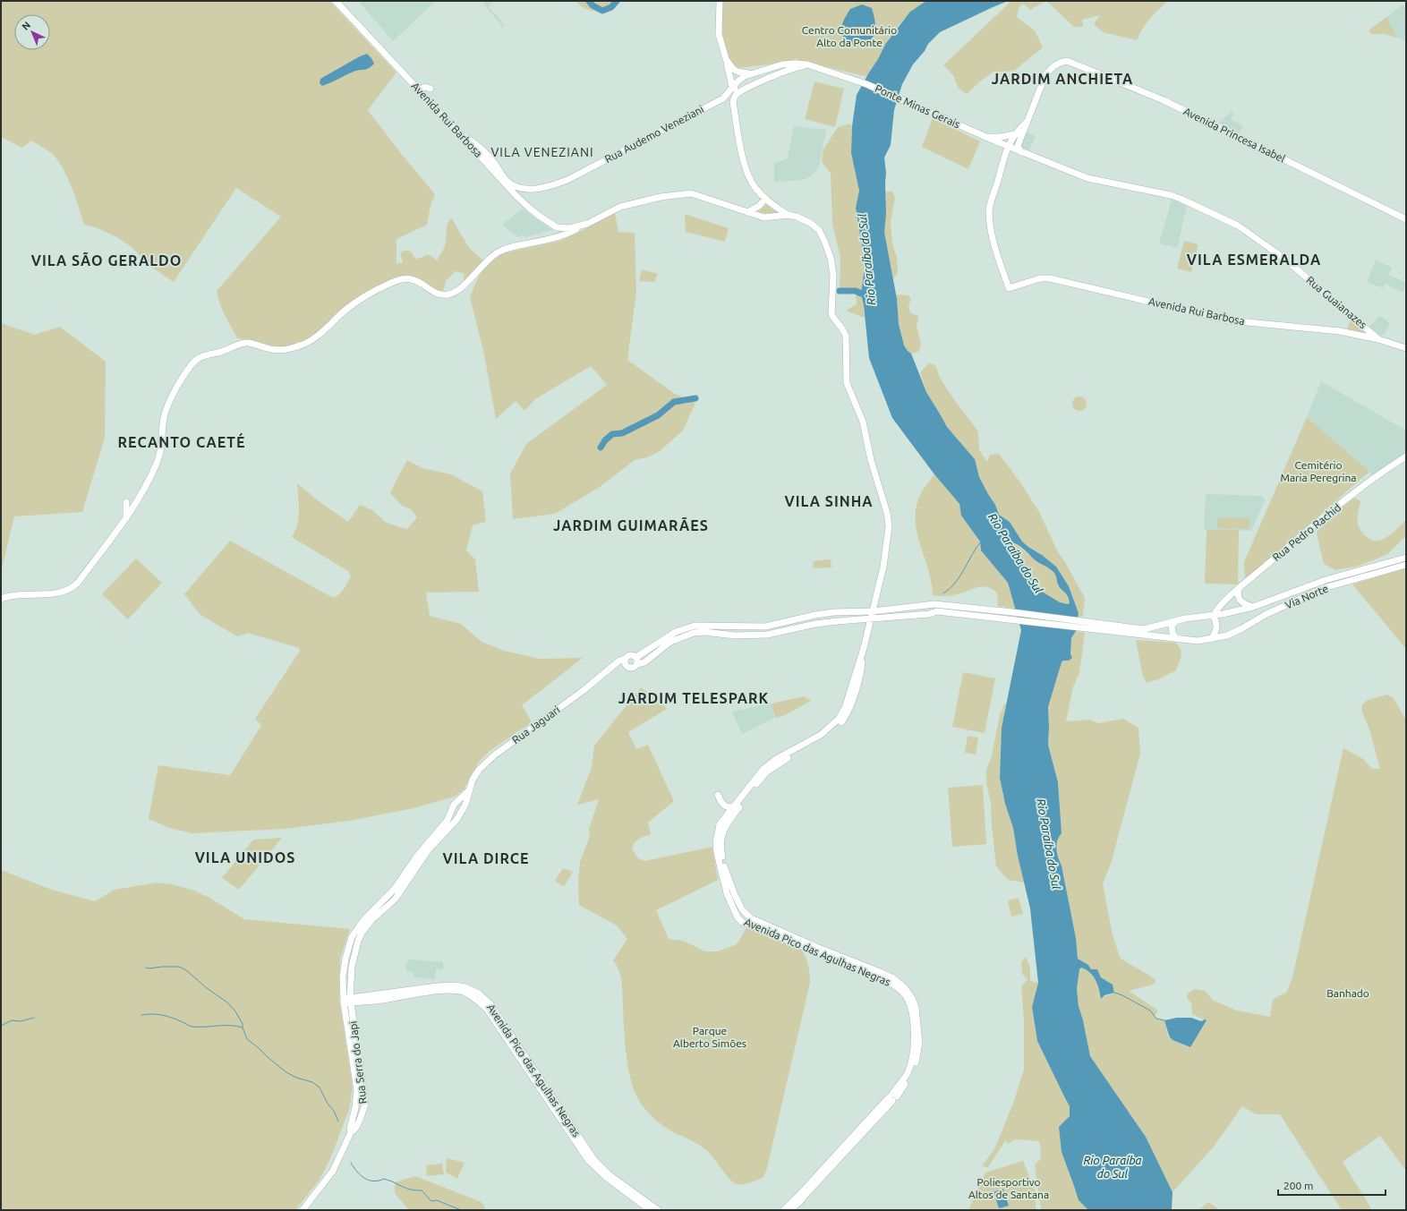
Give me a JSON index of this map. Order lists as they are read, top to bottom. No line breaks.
{"streets":{"street":["Ponte Minas Gerais","Avenida Rui Barbosa","Rua Audemo Veneziani","Avenida Princesa Isabel","Rua Guaianazes","Rua Pedro Rachid","Via Norte","Rua Jaguari","Avenida Pico das Agulhas Negras","Rua Serra do Japi"]},"crossings":[["Ponte Minas Gerais","Rua Audemo Veneziani"],["Ponte Minas Gerais","Rua Guaianazes"],["Avenida Rui Barbosa","Rua Audemo Veneziani"],["Avenida Rui Barbosa","Rua Guaianazes"],["Rua Pedro Rachid","Via Norte"],["Rua Jaguari","Rua Serra do Japi"],["Avenida Pico das Agulhas Negras","Rua Serra do Japi"]],"districts":["JARDIM ANCHIETA","VILA VENEZIANI","VILA ESMERALDA","VILA SÃO GERALDO","RECANTO CAETÉ","VILA SINHA","JARDIM GUIMARÃES","JARDIM TELESPARK","VILA UNIDOS","VILA DIRCE"],"water":["Rio Paraíba do Sul"],"parks":["Centro Comunitário Alto da Ponte","Cemitério Maria Peregrina","Banhado","Parque Alberto Simões","Poliesportivo Altos de Santana"],"scale_bar":"200 m","north":"top left"}
